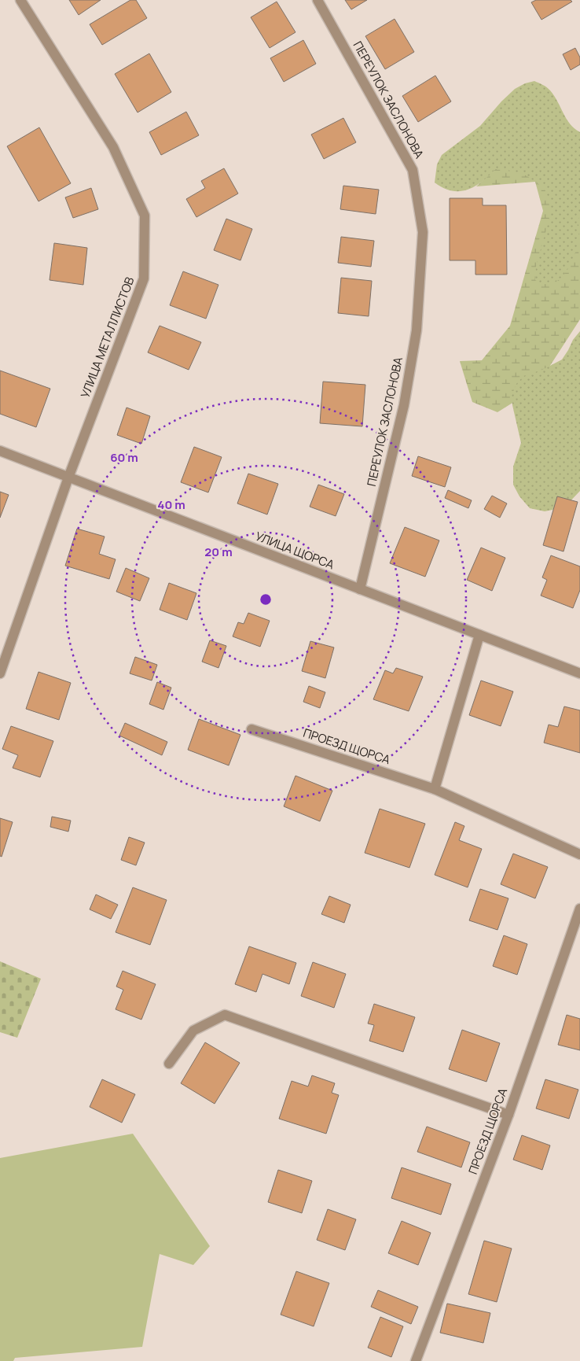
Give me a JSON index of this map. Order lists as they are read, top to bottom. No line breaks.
{"streets":{"street":["ПЕРЕУЛОК ЗАСЛОНОВА","УЛИЦА МЕТАЛЛИСТОВ","УЛИЦА ЩОРСА","ПРОЕЗД ЩОРСА"]},"crossings":[["ПЕРЕУЛОК ЗАСЛОНОВА","УЛИЦА ЩОРСА"],["УЛИЦА МЕТАЛЛИСТОВ","УЛИЦА ЩОРСА"]],"rings":["60 m","40 m","20 m"]}
